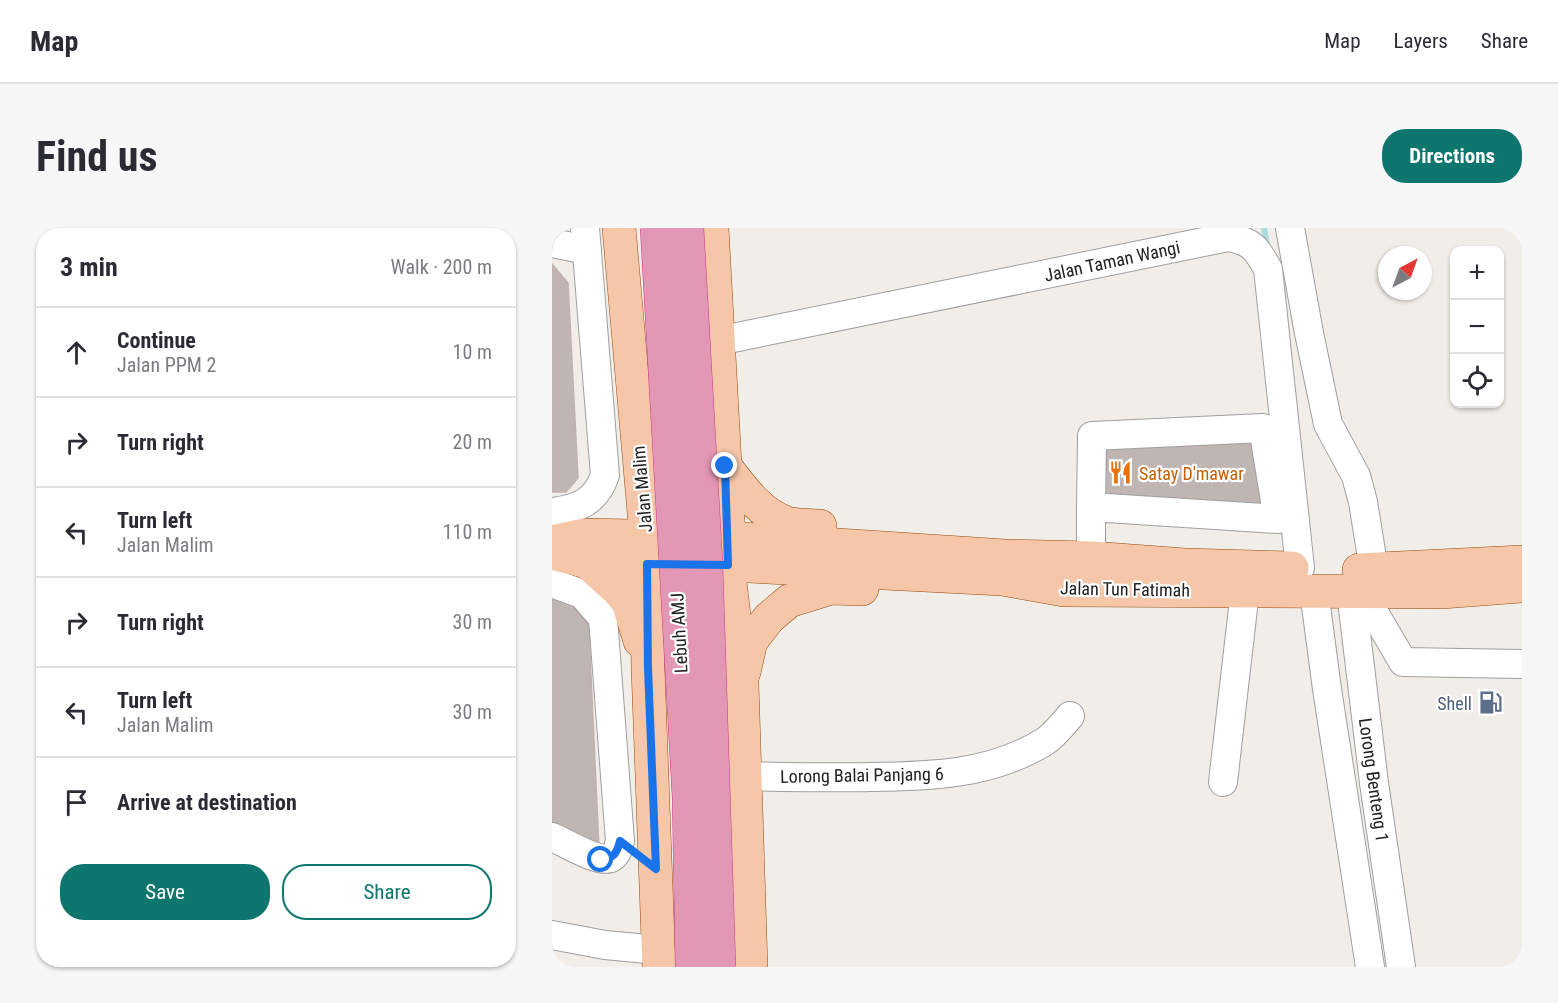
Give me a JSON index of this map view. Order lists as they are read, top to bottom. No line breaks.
{"streets":{"highway":["Lebuh AMJ"],"main road":["Jalan Malim","Jalan Tun Fatimah"],"street":["Jalan Taman Wangi","Lorong Balai Panjang 6","Lorong Benteng 1"]},"crossings":[["Jalan Taman Wangi","Jalan Tun Fatimah"],["Jalan Tun Fatimah","Lorong Benteng 1"]],"places":{"restaurant":["Satay D'mawar"],"fuel station":["Shell"]},"north":"top right","page":{"header":"Map","nav":["Map","Layers","Share"],"buttons":["Directions",["Save","Share"]],"title":"Find us","heading":["3 min","Walk · 200 m"],"map_buttons":["+","−"],"list":[["Continue","Jalan PPM 2","10 m"],["Turn right","20 m"],["Turn left","Jalan Malim","110 m"],["Turn right","30 m"],["Turn left","Jalan Malim","30 m"],"Arrive at destination"]}}
